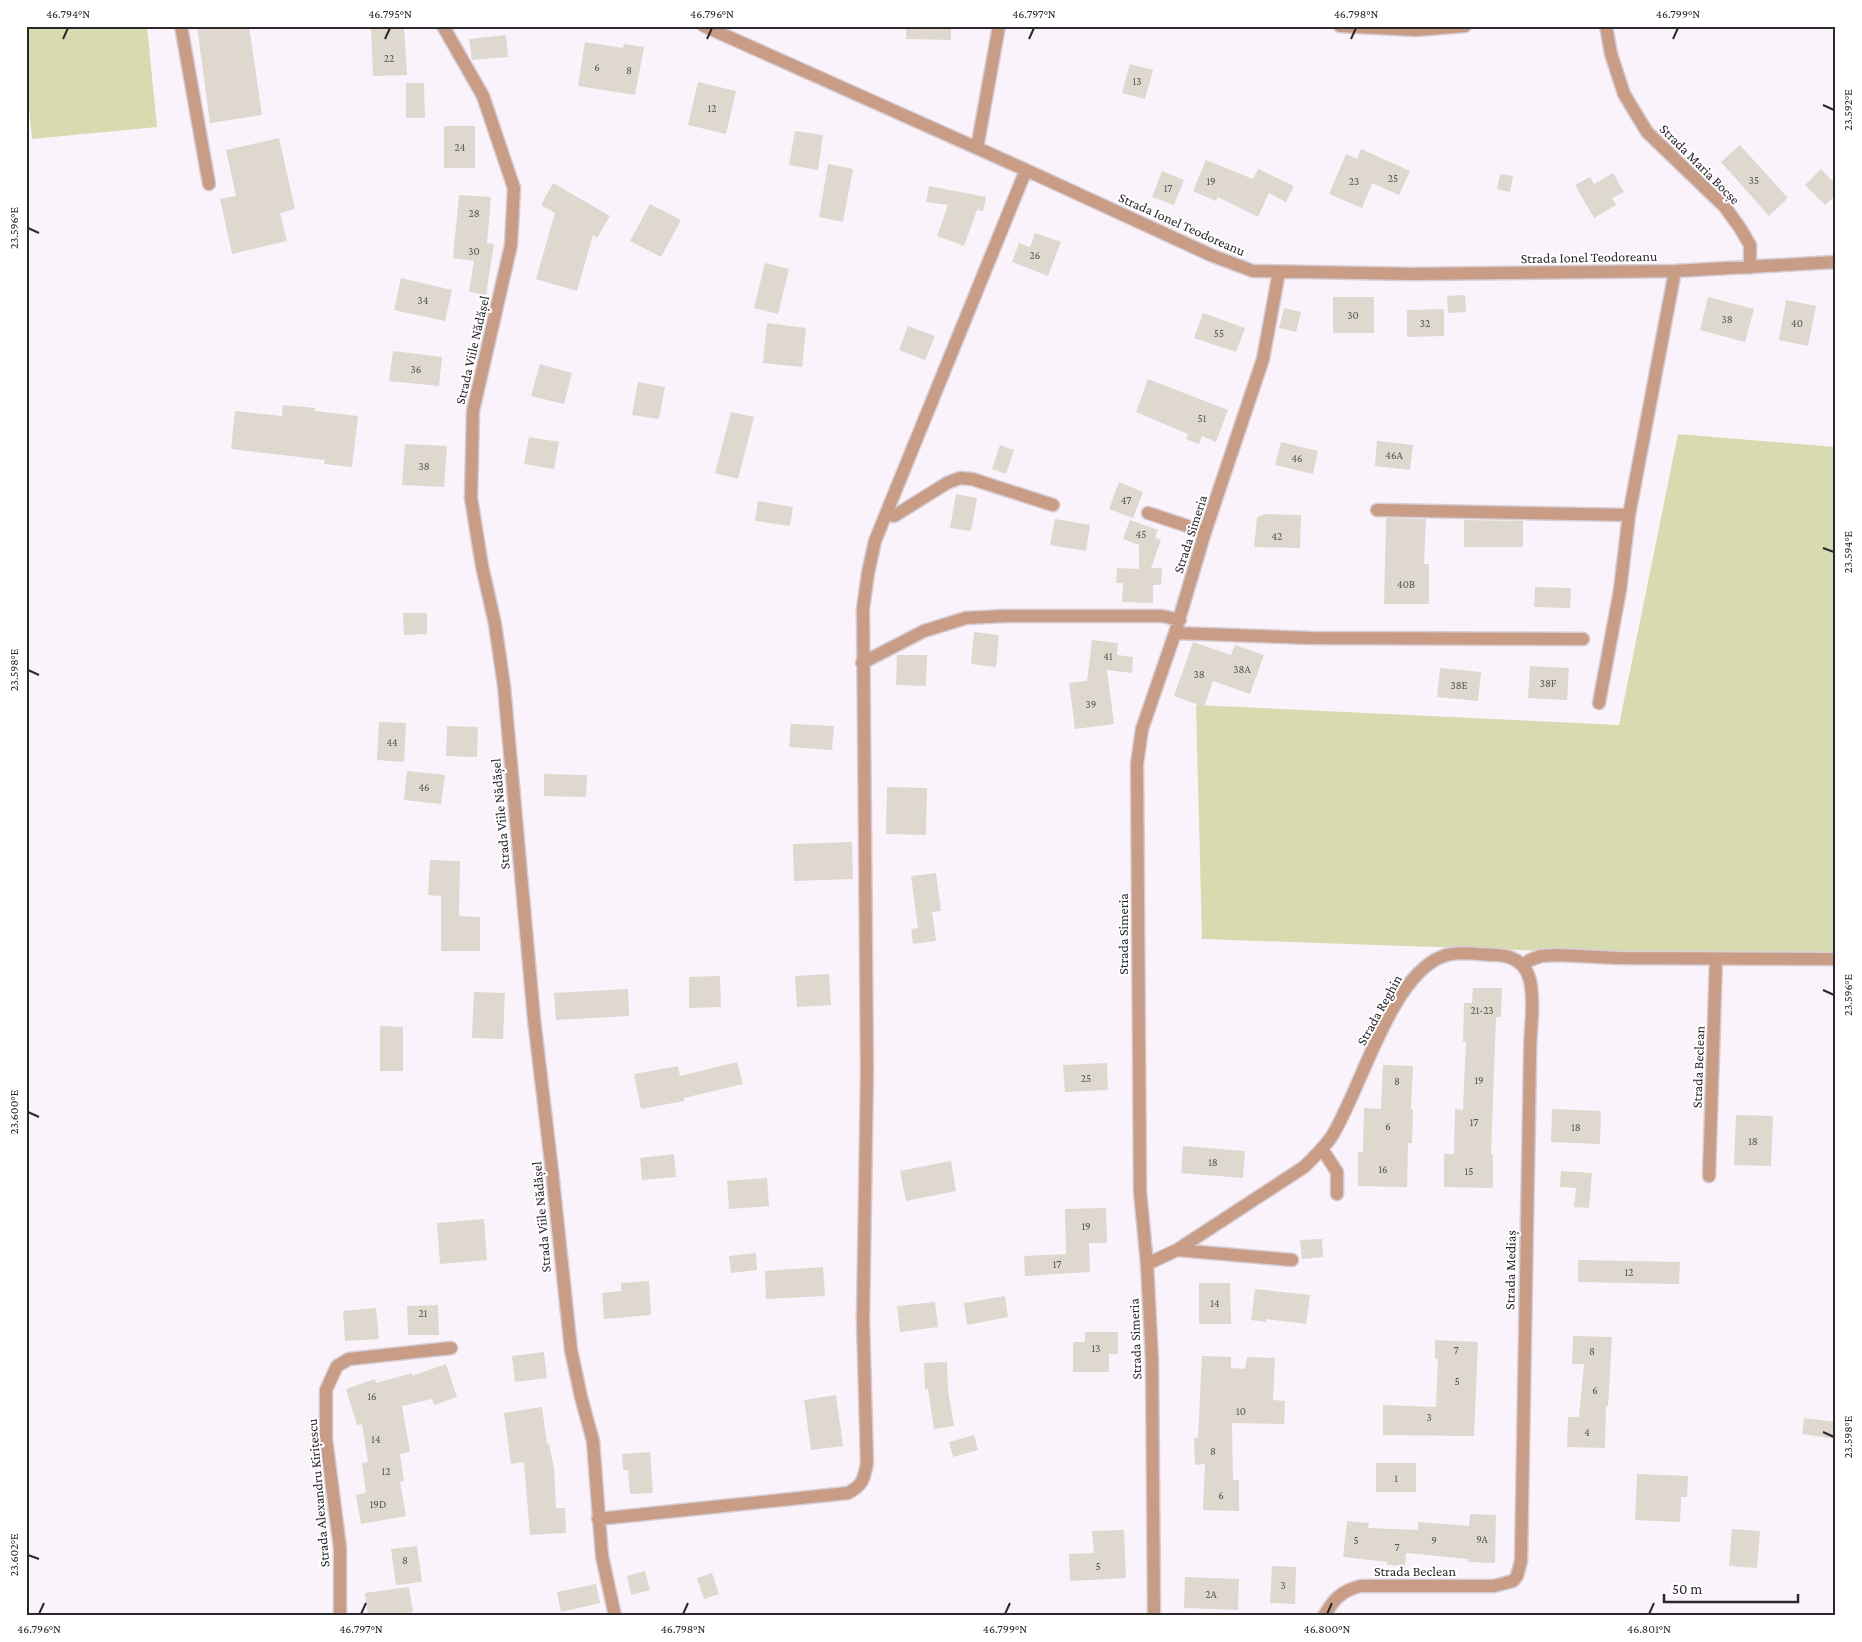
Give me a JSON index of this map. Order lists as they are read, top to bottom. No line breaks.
{"streets":{"street":["Strada Maria Bocșe","Strada Ionel Teodoreanu","Strada Viile Nădășel","Strada Simeria","Strada Reghin","Strada Beclean","Strada Mediaș","Strada Alexandru Kirițescu"]},"crossings":[["Strada Maria Bocșe","Strada Ionel Teodoreanu"],["Strada Ionel Teodoreanu","Strada Simeria"],["Strada Simeria","Strada Reghin"],["Strada Reghin","Strada Mediaș"],["Strada Beclean","Strada Mediaș"]],"house_numbers":["22","6","8","13","12","24","25","35","19","23","17","28","30","26","34","30","38","32","40","55","36","51","46A","46","38","47","45","42","40B","41","38A","38","38F","38E","39","44","46","21-23","25","19","8","17","6","18","18","18","16","15","19","17","12","14","21","13","7","8","5","6","16","10","3","4","14","8","12","1","6","19D","9A","5","9","7","8","5","3","2A"],"scale_bar":"50 m","coordinates":["46.794°N","46.795°N","46.796°N","46.797°N","46.798°N","46.799°N","23.592°E","23.596°E","23.594°E","23.598°E","23.600°E","23.602°E","46.800°N","46.801°N"]}
